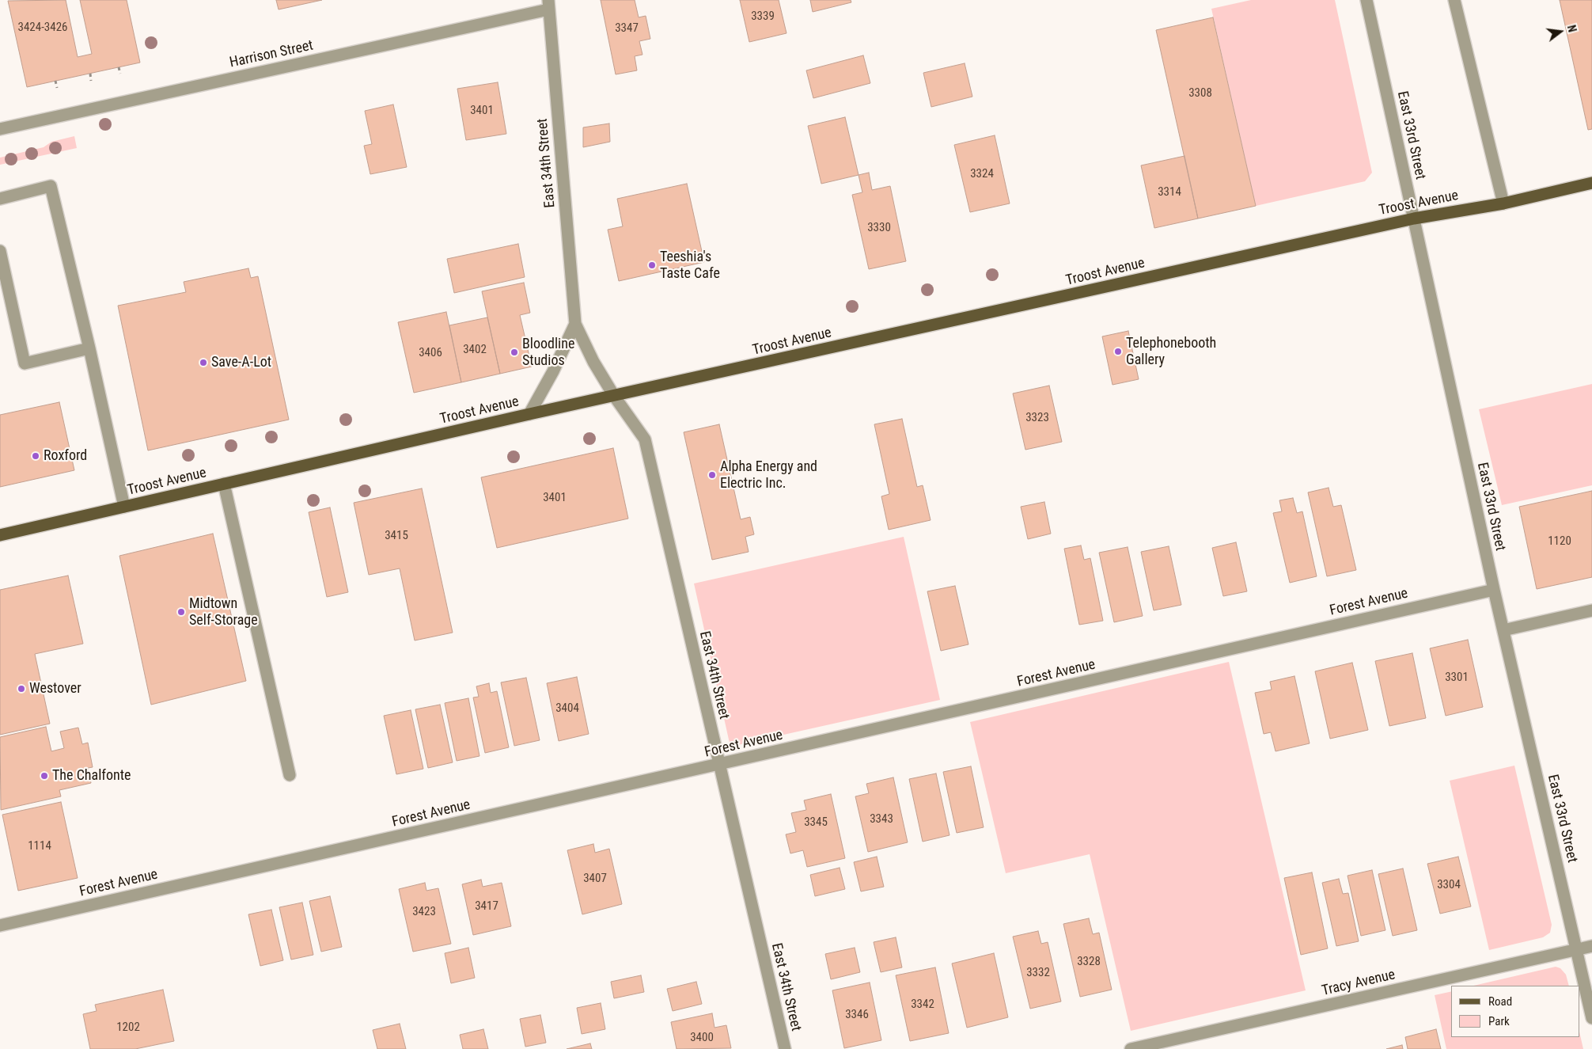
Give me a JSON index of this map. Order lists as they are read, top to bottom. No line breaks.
{"streets":{"main road":["Troost Avenue"],"street":["Harrison Street","East 33rd Street","East 34th Street","Forest Avenue","Tracy Avenue"]},"crossings":[["Harrison Street","East 34th Street"],["East 33rd Street","Troost Avenue"],["East 33rd Street","Forest Avenue"],["East 33rd Street","Tracy Avenue"],["East 34th Street","Troost Avenue"],["East 34th Street","Forest Avenue"]],"places":["Teeshia's Taste Cafe","Telephonebooth Gallery","Bloodline Studios","Save-A-Lot","Roxford","Alpha Energy and Electric Inc.","Midtown Self-Storage","Westover","The Chalfonte"],"house_numbers":["3339","3424-3426","3347","3308","3401","3324","3314","3330","3402","3406","3323","3401","3415","1120","3301","3404","3343","3345","1114","3407","3304","3417","3423","3328","3332","3342","3346","1202","3400"],"legend":["Road","Park"],"north":"right"}
